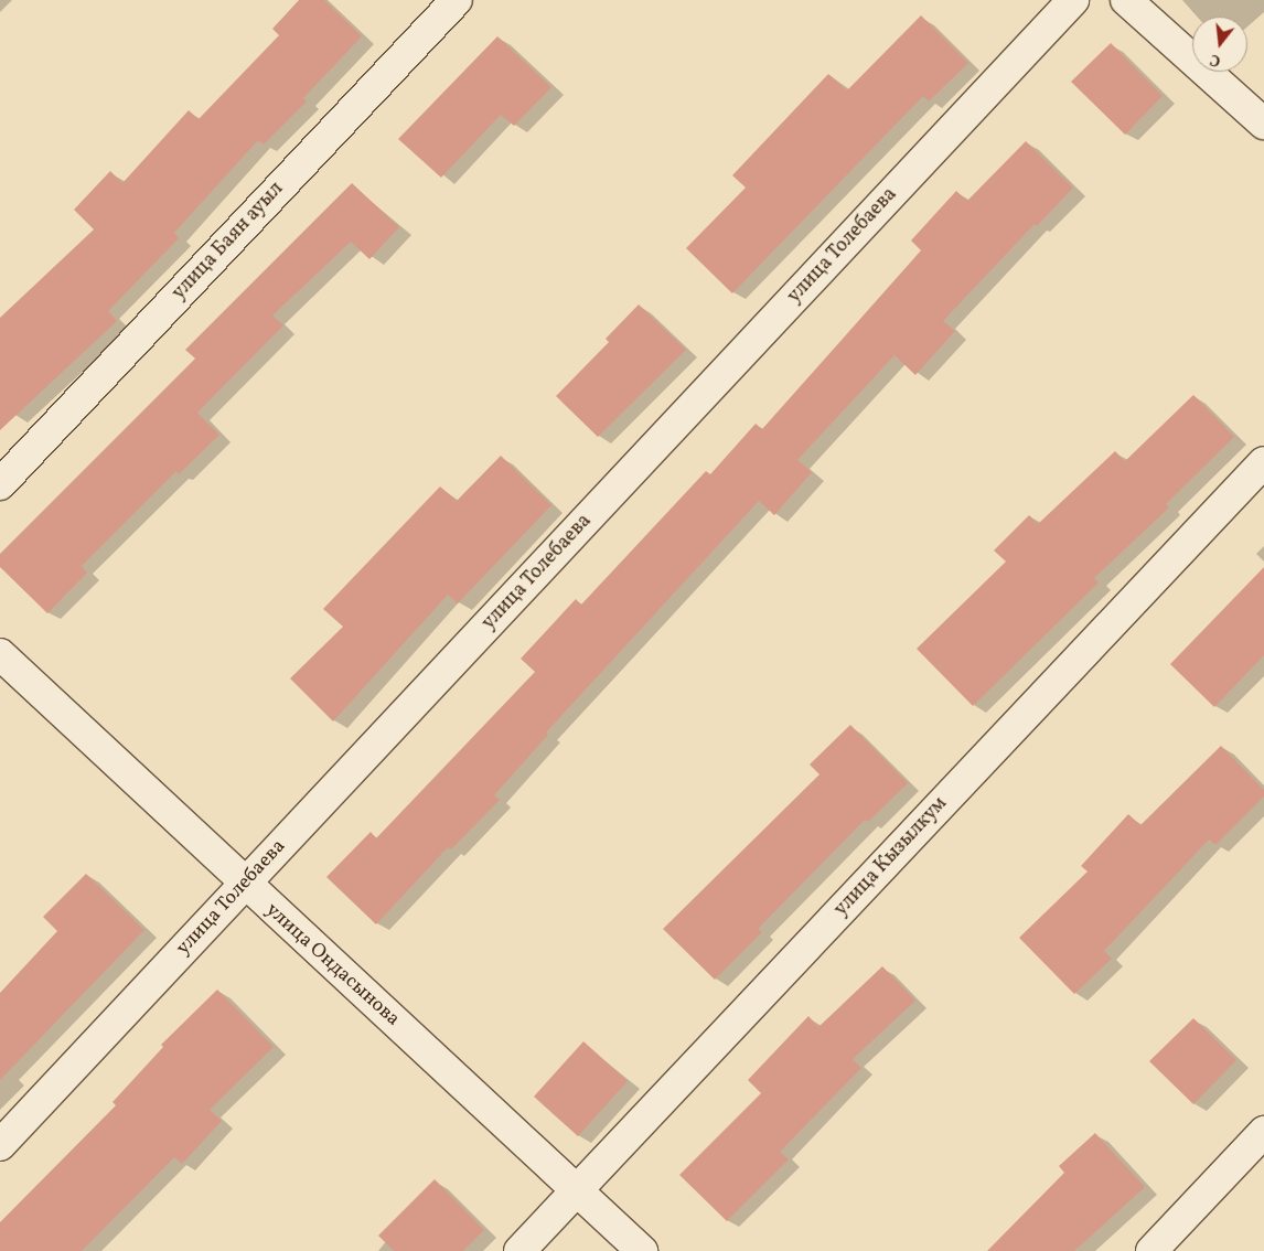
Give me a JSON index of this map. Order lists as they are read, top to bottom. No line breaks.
{"streets":{"street":["улица Баян ауыл","улица Толебаева","улица Кызылкум","улица Ондасынова"]},"crossings":[["улица Толебаева","улица Ондасынова"],["улица Кызылкум","улица Ондасынова"]],"north":"bottom"}
